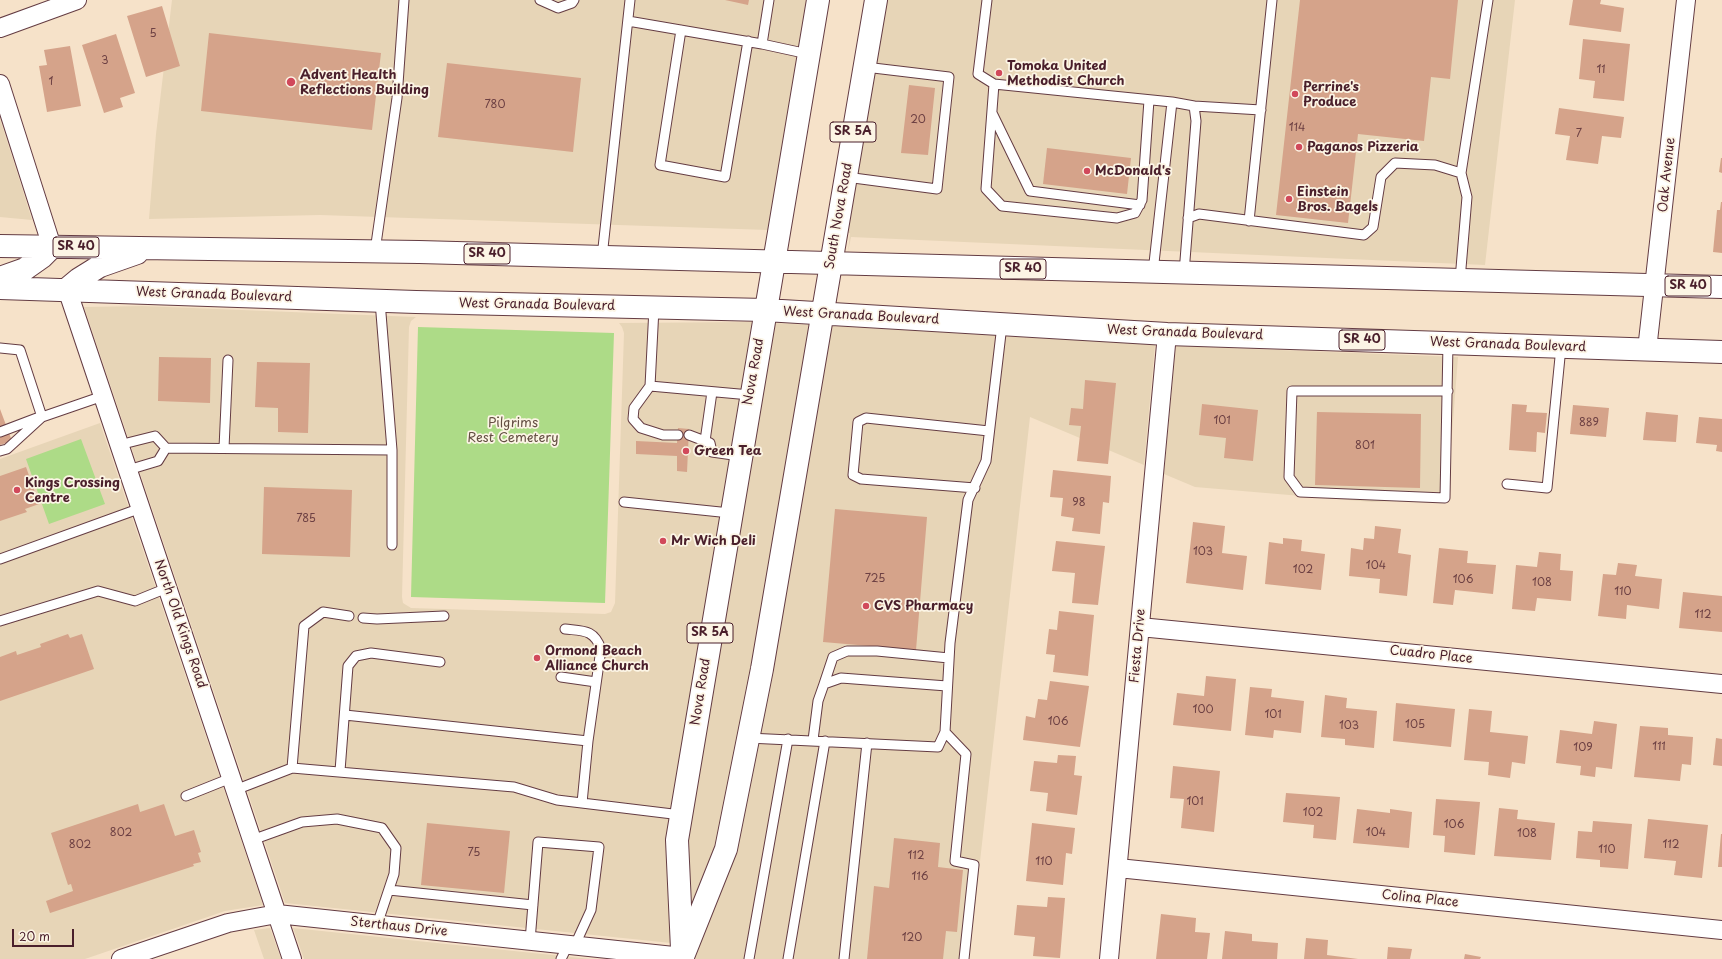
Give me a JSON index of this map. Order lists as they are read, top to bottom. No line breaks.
{"streets":{"main road":["SR 5A","South Nova Road","SR 40","West Granada Boulevard","Nova Road"],"street":["Oak Avenue","North Old Kings Road","Fiesta Drive","Cuadro Place","Colina Place","Sterthaus Drive"]},"crossings":[["SR 5A","South Nova Road"],["SR 5A","SR 40"],["SR 5A","West Granada Boulevard"],["SR 5A","Nova Road"],["SR 5A","Sterthaus Drive"],["Oak Avenue","SR 40"],["Oak Avenue","West Granada Boulevard"],["South Nova Road","SR 40"],["South Nova Road","West Granada Boulevard"],["SR 40","Nova Road"],["West Granada Boulevard","Nova Road"],["West Granada Boulevard","North Old Kings Road"],["West Granada Boulevard","Fiesta Drive"],["Nova Road","Sterthaus Drive"],["North Old Kings Road","Sterthaus Drive"],["Fiesta Drive","Cuadro Place"],["Fiesta Drive","Colina Place"]],"parks":["Pilgrims Rest Cemetery"],"places":["Tomoka United Methodist Church","Advent Health Reflections Building","Perrine's Produce","Paganos Pizzeria","McDonald's","Einstein Bros. Bagels","Green Tea","Kings Crossing Centre","Mr Wich Deli","CVS Pharmacy","Ormond Beach Alliance Church"],"house_numbers":["5","3","11","1","780","20","114","7","101","889","801","98","785","103","104","102","725","106","108","110","112","100","101","106","105","103","111","109","101","102","106","802","104","108","802","112","110","75","112","110","116","120"],"scale_bar":"20 m"}
